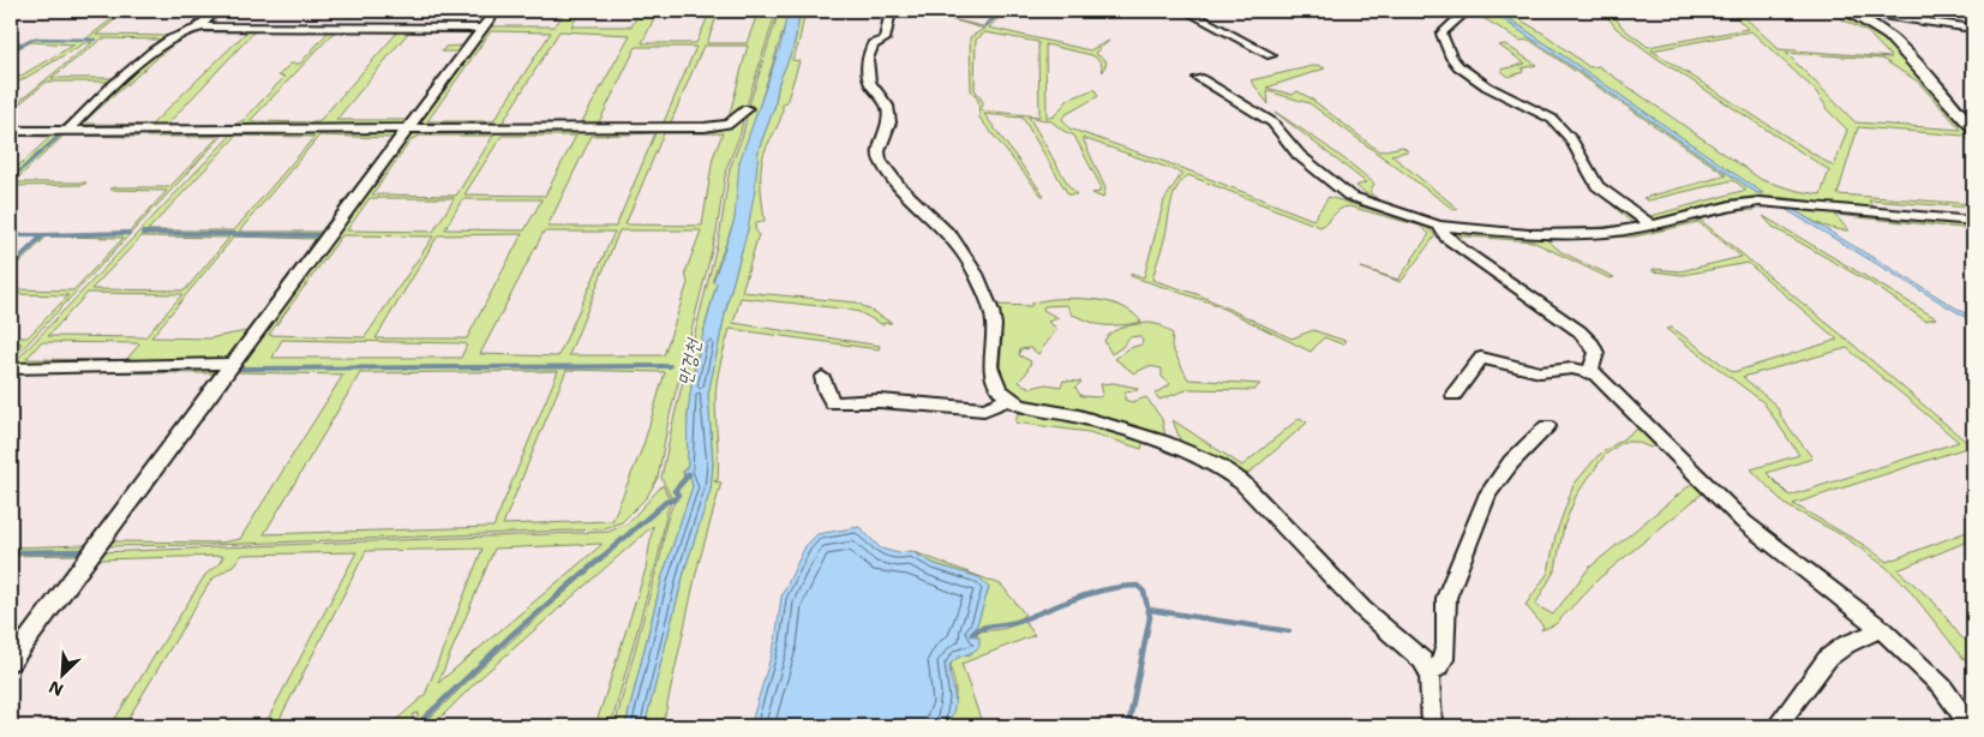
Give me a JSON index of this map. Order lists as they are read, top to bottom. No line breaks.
{"water":["만겅천"],"north":"bottom left"}
